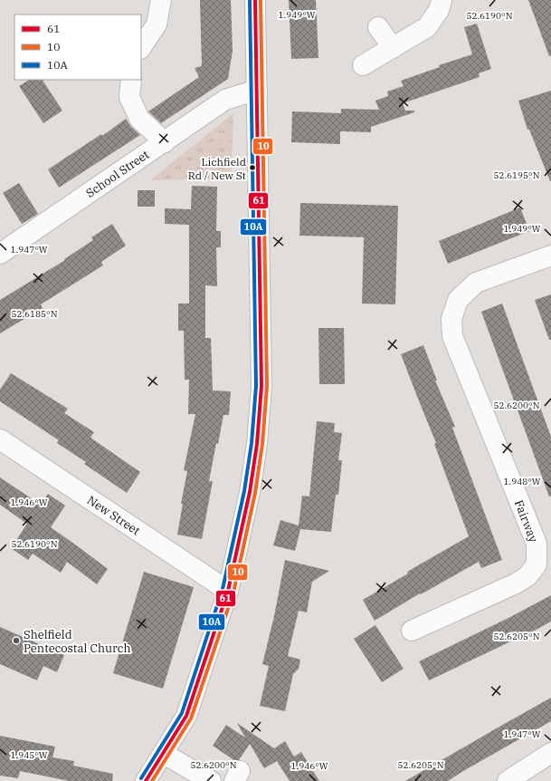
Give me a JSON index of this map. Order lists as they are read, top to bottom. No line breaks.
{"streets":{"main road":["School Street","New Street","Fairway"]},"places":["Lichfield Rd / New St","Shelfield Pentecostal Church"],"lines":["transit line 61","transit line 10","transit line 10A"],"legend":["61","10","10A"],"coordinates":["1.949°W","52.6190°N","52.6195°N","1.947°W","52.6185°N","52.6200°N","1.948°W","1.946°W","52.6205°N","1.945°W"]}
